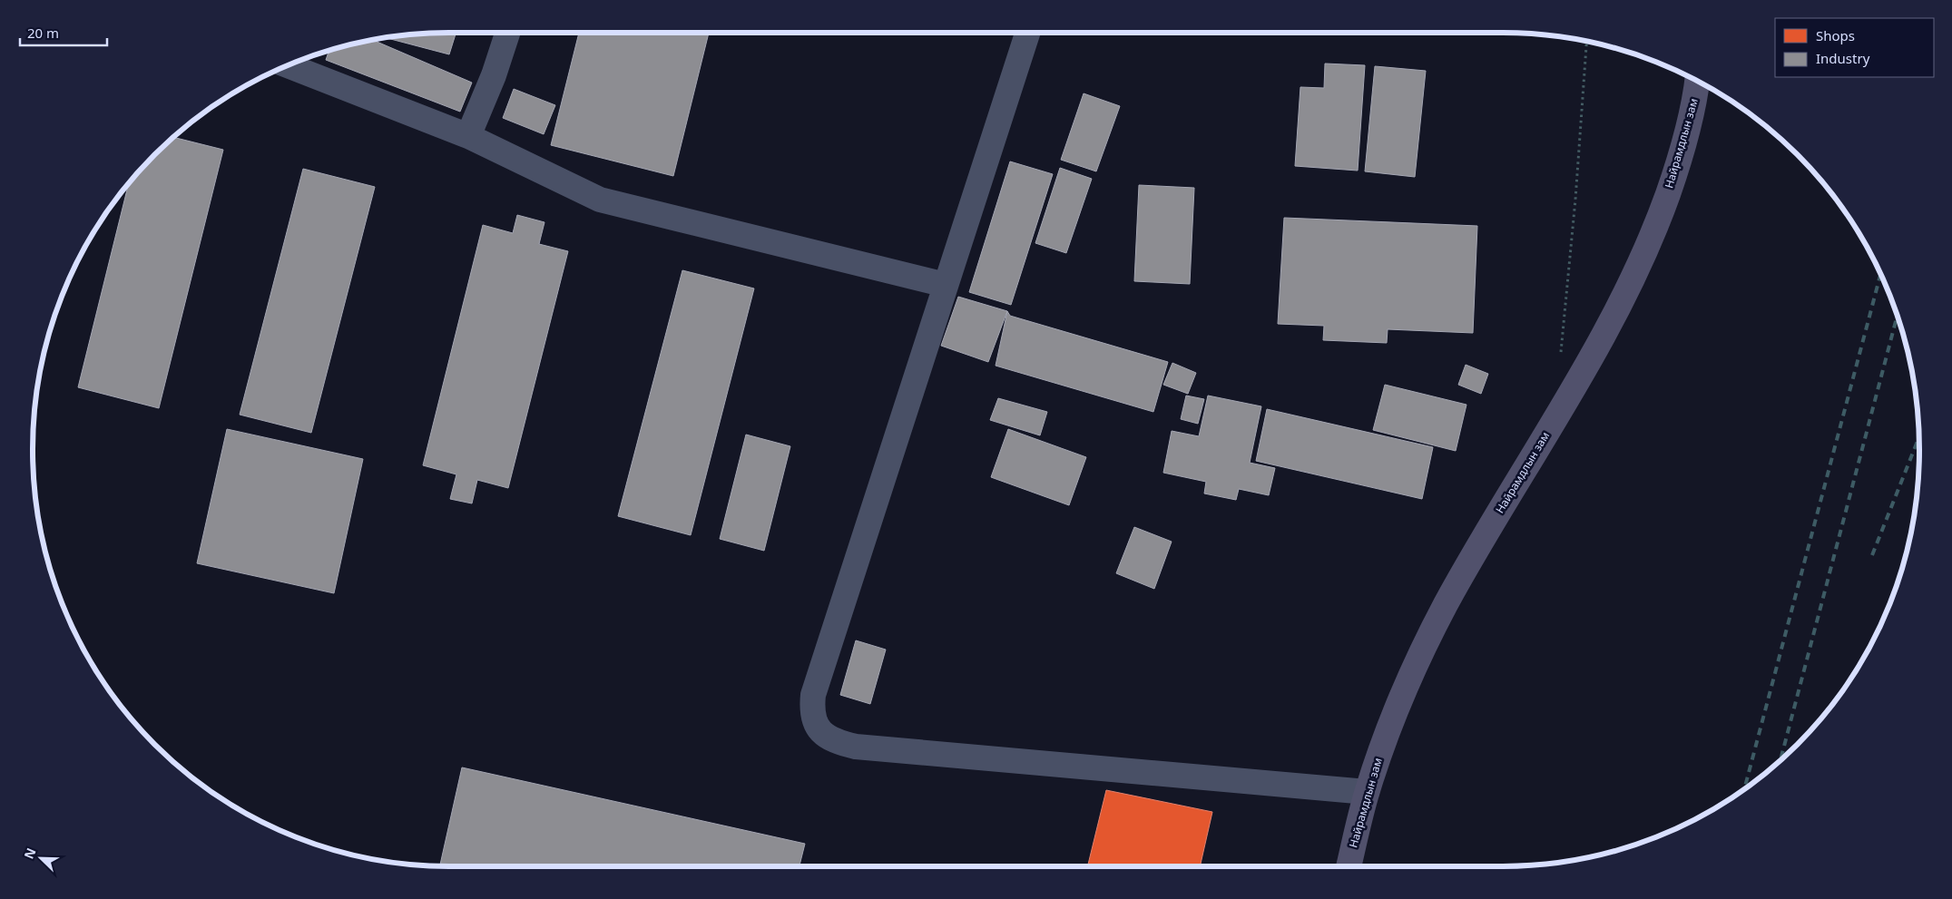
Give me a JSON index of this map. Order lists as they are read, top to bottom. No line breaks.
{"streets":{"main road":["Найрамдлын зам"]},"legend":["Shops","Industry"],"scale_bar":"20 m","north":"top left"}
